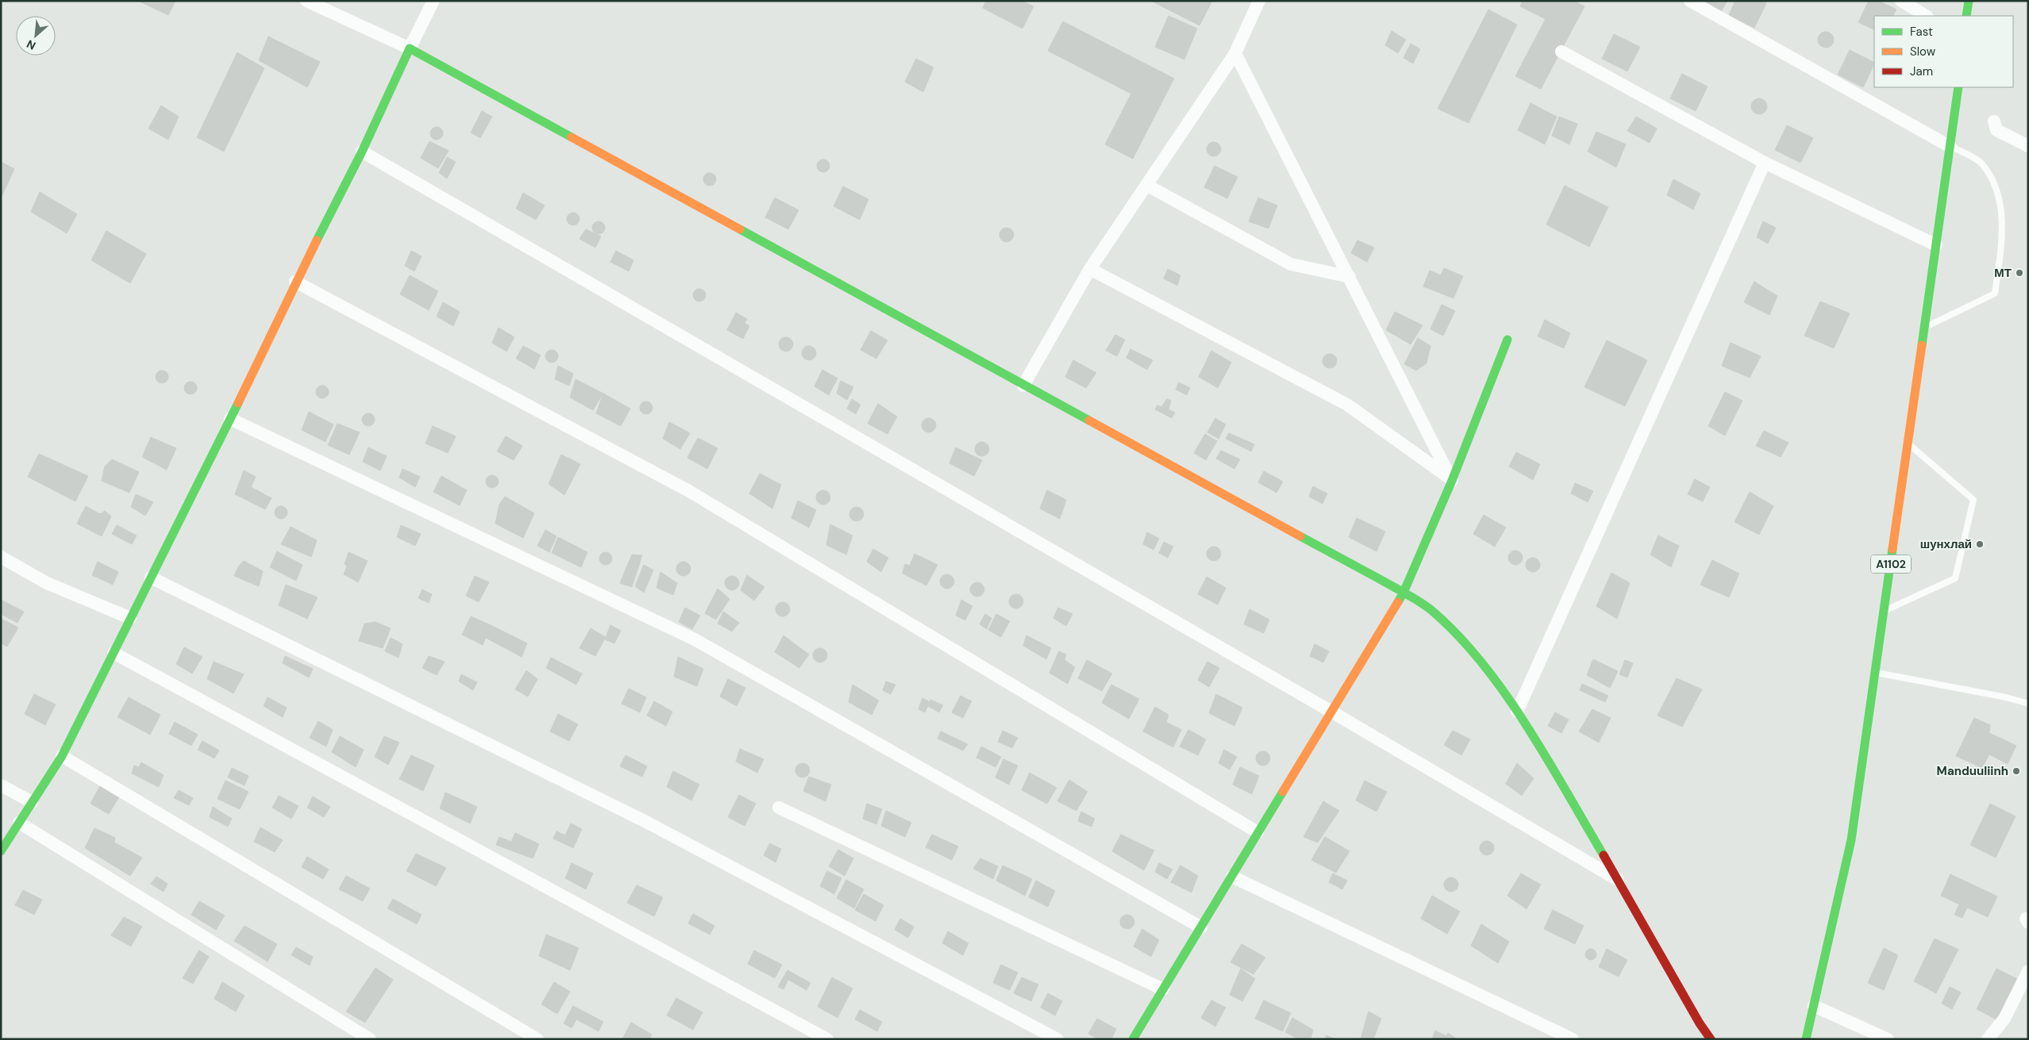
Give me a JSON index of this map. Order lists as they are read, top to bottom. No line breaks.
{"streets":{"street":["A1102"]},"places":["МТ","шунхлай","Manduuliinh"],"legend":["Fast","Slow","Jam"],"north":"bottom left"}
